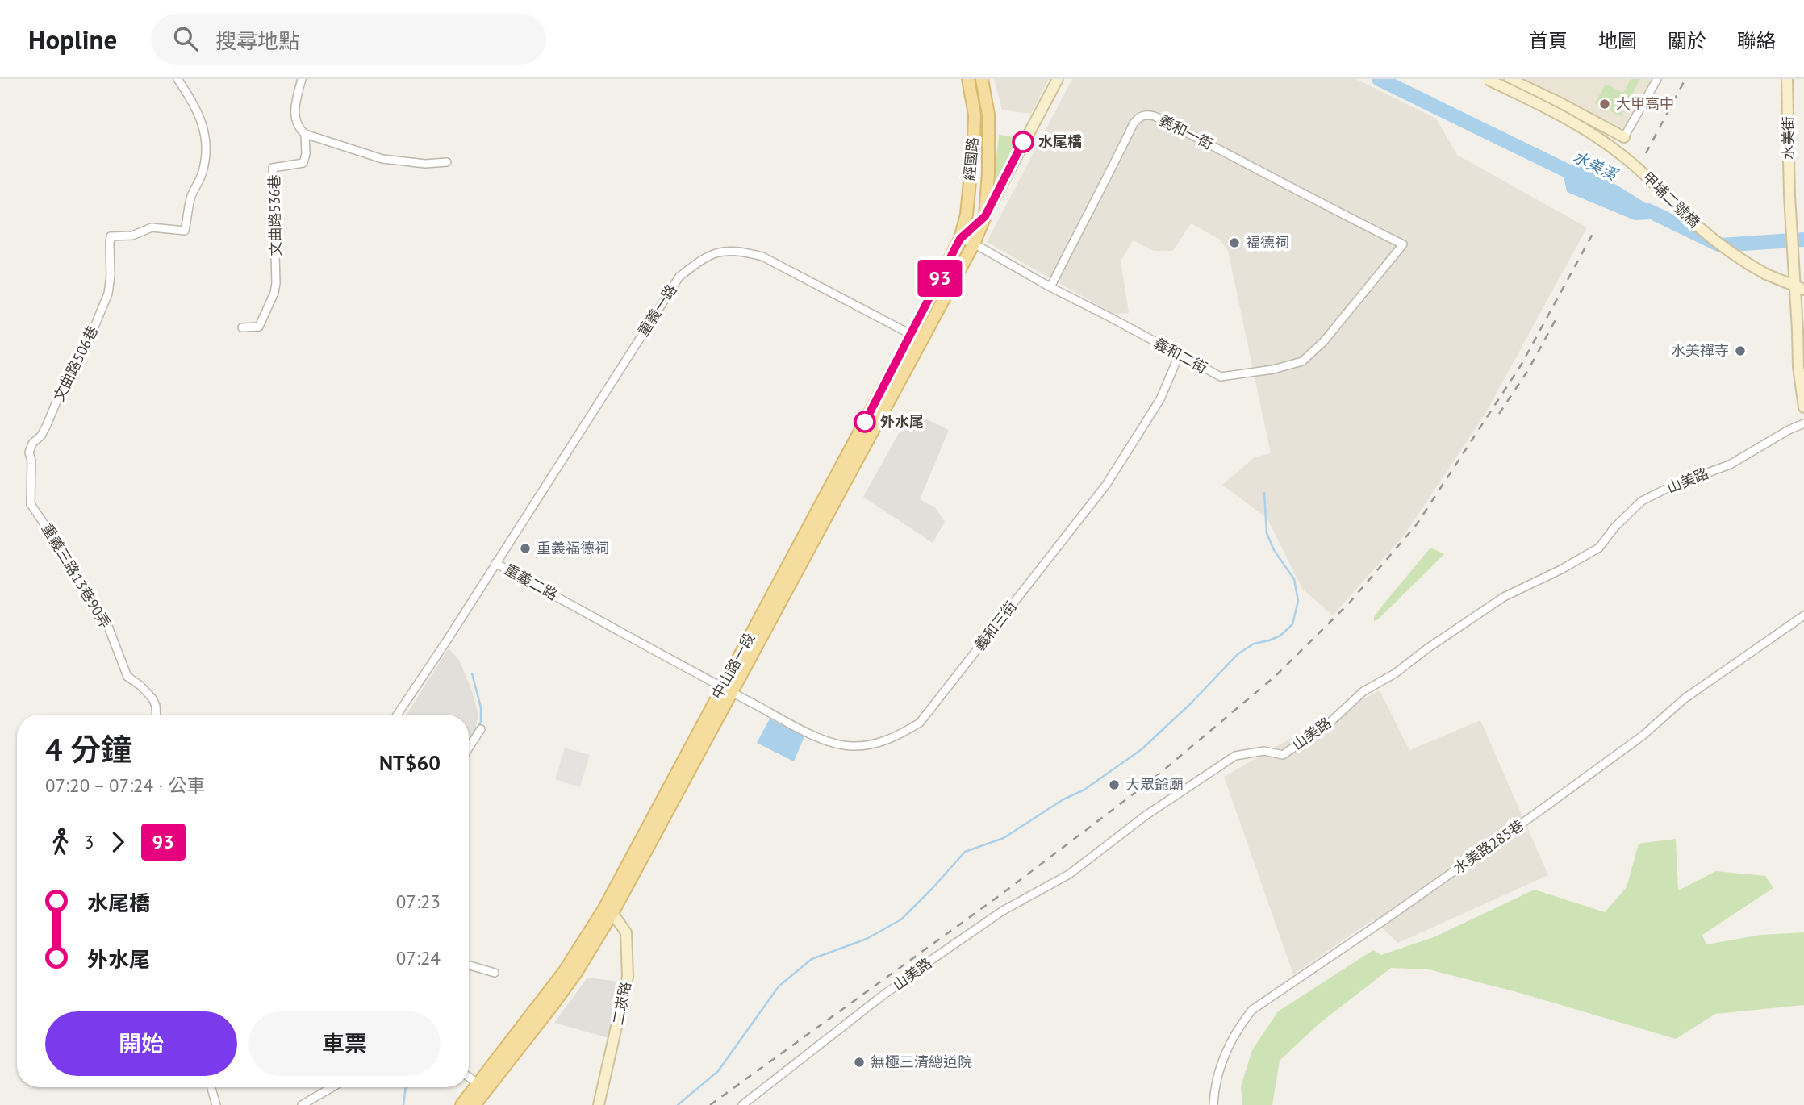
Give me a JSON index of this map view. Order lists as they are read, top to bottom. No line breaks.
{"streets":{"main road":["經國路","中山路一段"],"street":["義和一街","水美街","甲埔二號橋","文曲路536巷","重義一路","義和二街","文曲路506巷","山美路","重義三路13巷90弄","重義二路","義和三街","水美路285巷","二崁路"]},"crossings":[["義和一街","義和二街"],["水美街","甲埔二號橋"],["經國路","義和二街"],["經國路","中山路一段"],["重義一路","重義二路"],["重義一路","中山路一段"],["義和二街","義和三街"],["義和二街","中山路一段"],["文曲路506巷","重義三路13巷90弄"],["重義二路","義和三街"],["重義二路","中山路一段"],["義和三街","中山路一段"],["中山路一段","二崁路"]],"water":["水美溪"],"places":["大甲高中","水尾橋","福德祠","水美禪寺","外水尾","重義福德祠","大眾爺廟","無極三清總道院"],"lines":["bus line 93"],"page":{"header":"Hopline","search":"搜尋地點","nav":["首頁","地圖","關於","聯絡"],"on_map":"93","heading":["4 分鐘","07:20 – 07:24 · 公車","NT$60"],"legs":["3","93"],"list":[{"name":"水尾橋","value":"07:23"},{"name":"外水尾","value":"07:24"}],"buttons":["開始","車票"]}}
